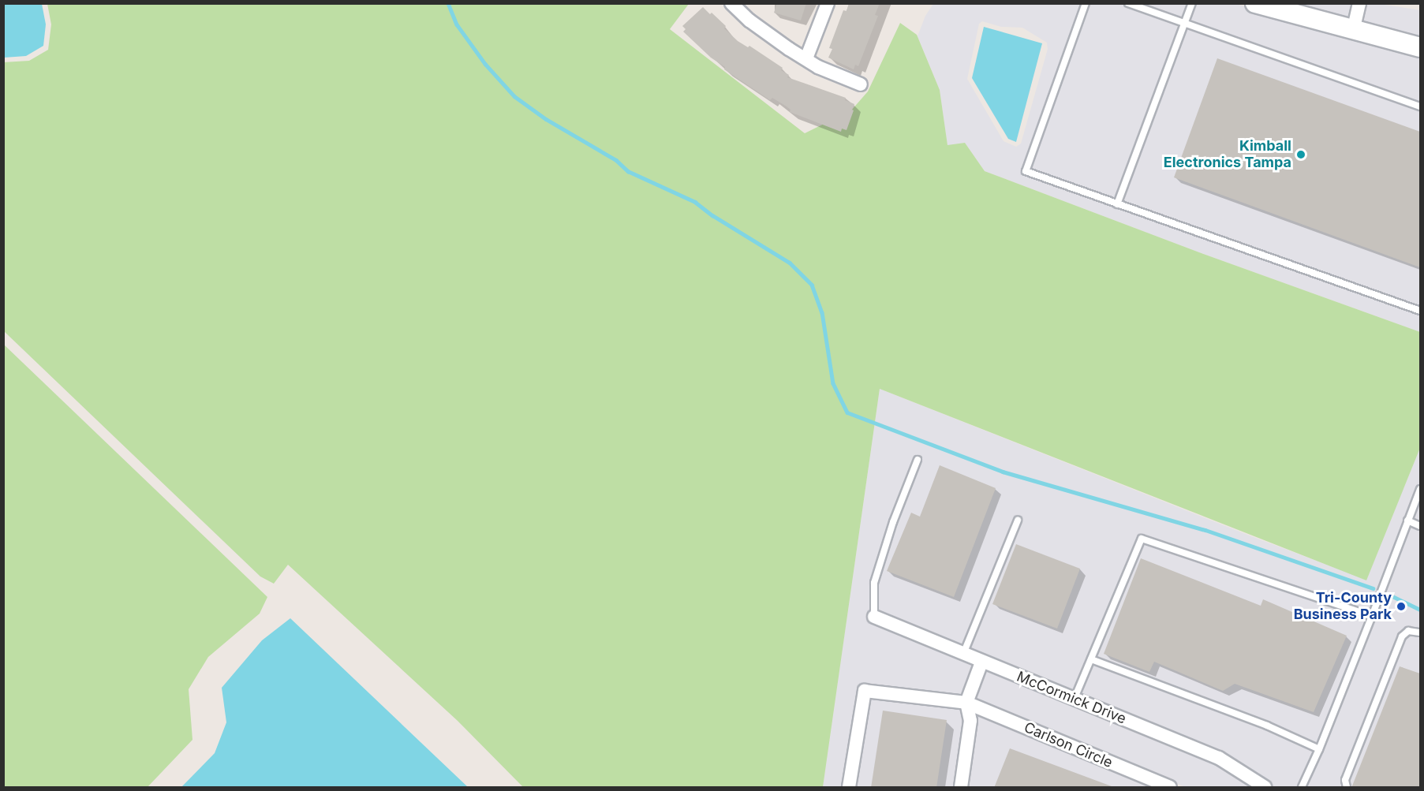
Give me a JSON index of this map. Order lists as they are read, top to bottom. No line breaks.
{"streets":{"street":["McCormick Drive","Carlson Circle"]},"places":["Kimball Electronics Tampa","Tri-County Business Park"]}
